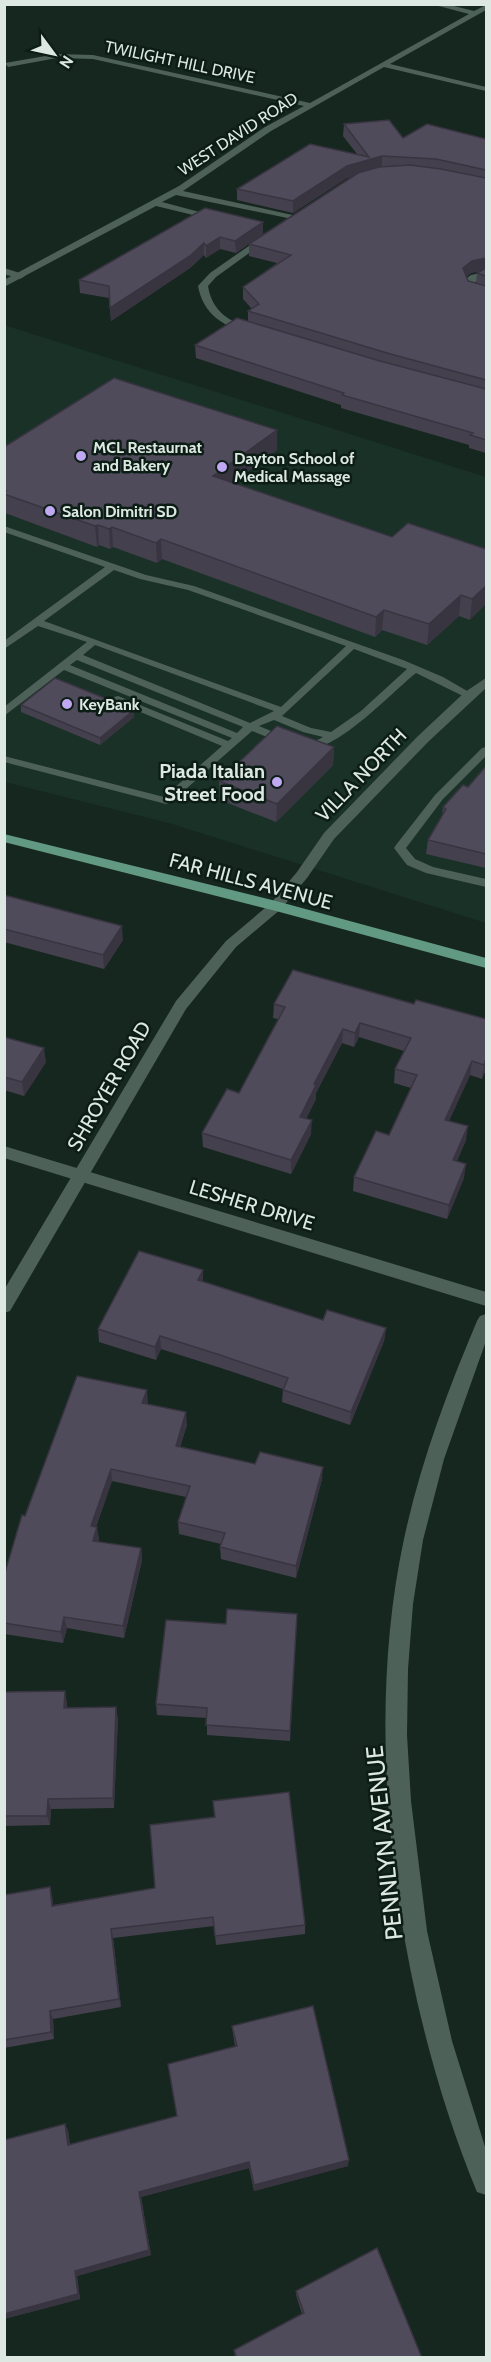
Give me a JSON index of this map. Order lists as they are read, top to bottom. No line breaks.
{"streets":{"main road":["FAR HILLS AVENUE"],"street":["TWILIGHT HILL DRIVE","WEST DAVID ROAD","VILLA NORTH","SHROYER ROAD","LESHER DRIVE","PENNLYN AVENUE"]},"crossings":[["TWILIGHT HILL DRIVE","WEST DAVID ROAD"],["VILLA NORTH","FAR HILLS AVENUE"],["VILLA NORTH","SHROYER ROAD"],["FAR HILLS AVENUE","SHROYER ROAD"],["SHROYER ROAD","LESHER DRIVE"]],"places":["MCL Restaurnat and Bakery","Dayton School of Medical Massage","Salon Dimitri SD","KeyBank","Piada Italian Street Food"],"north":"bottom right"}
